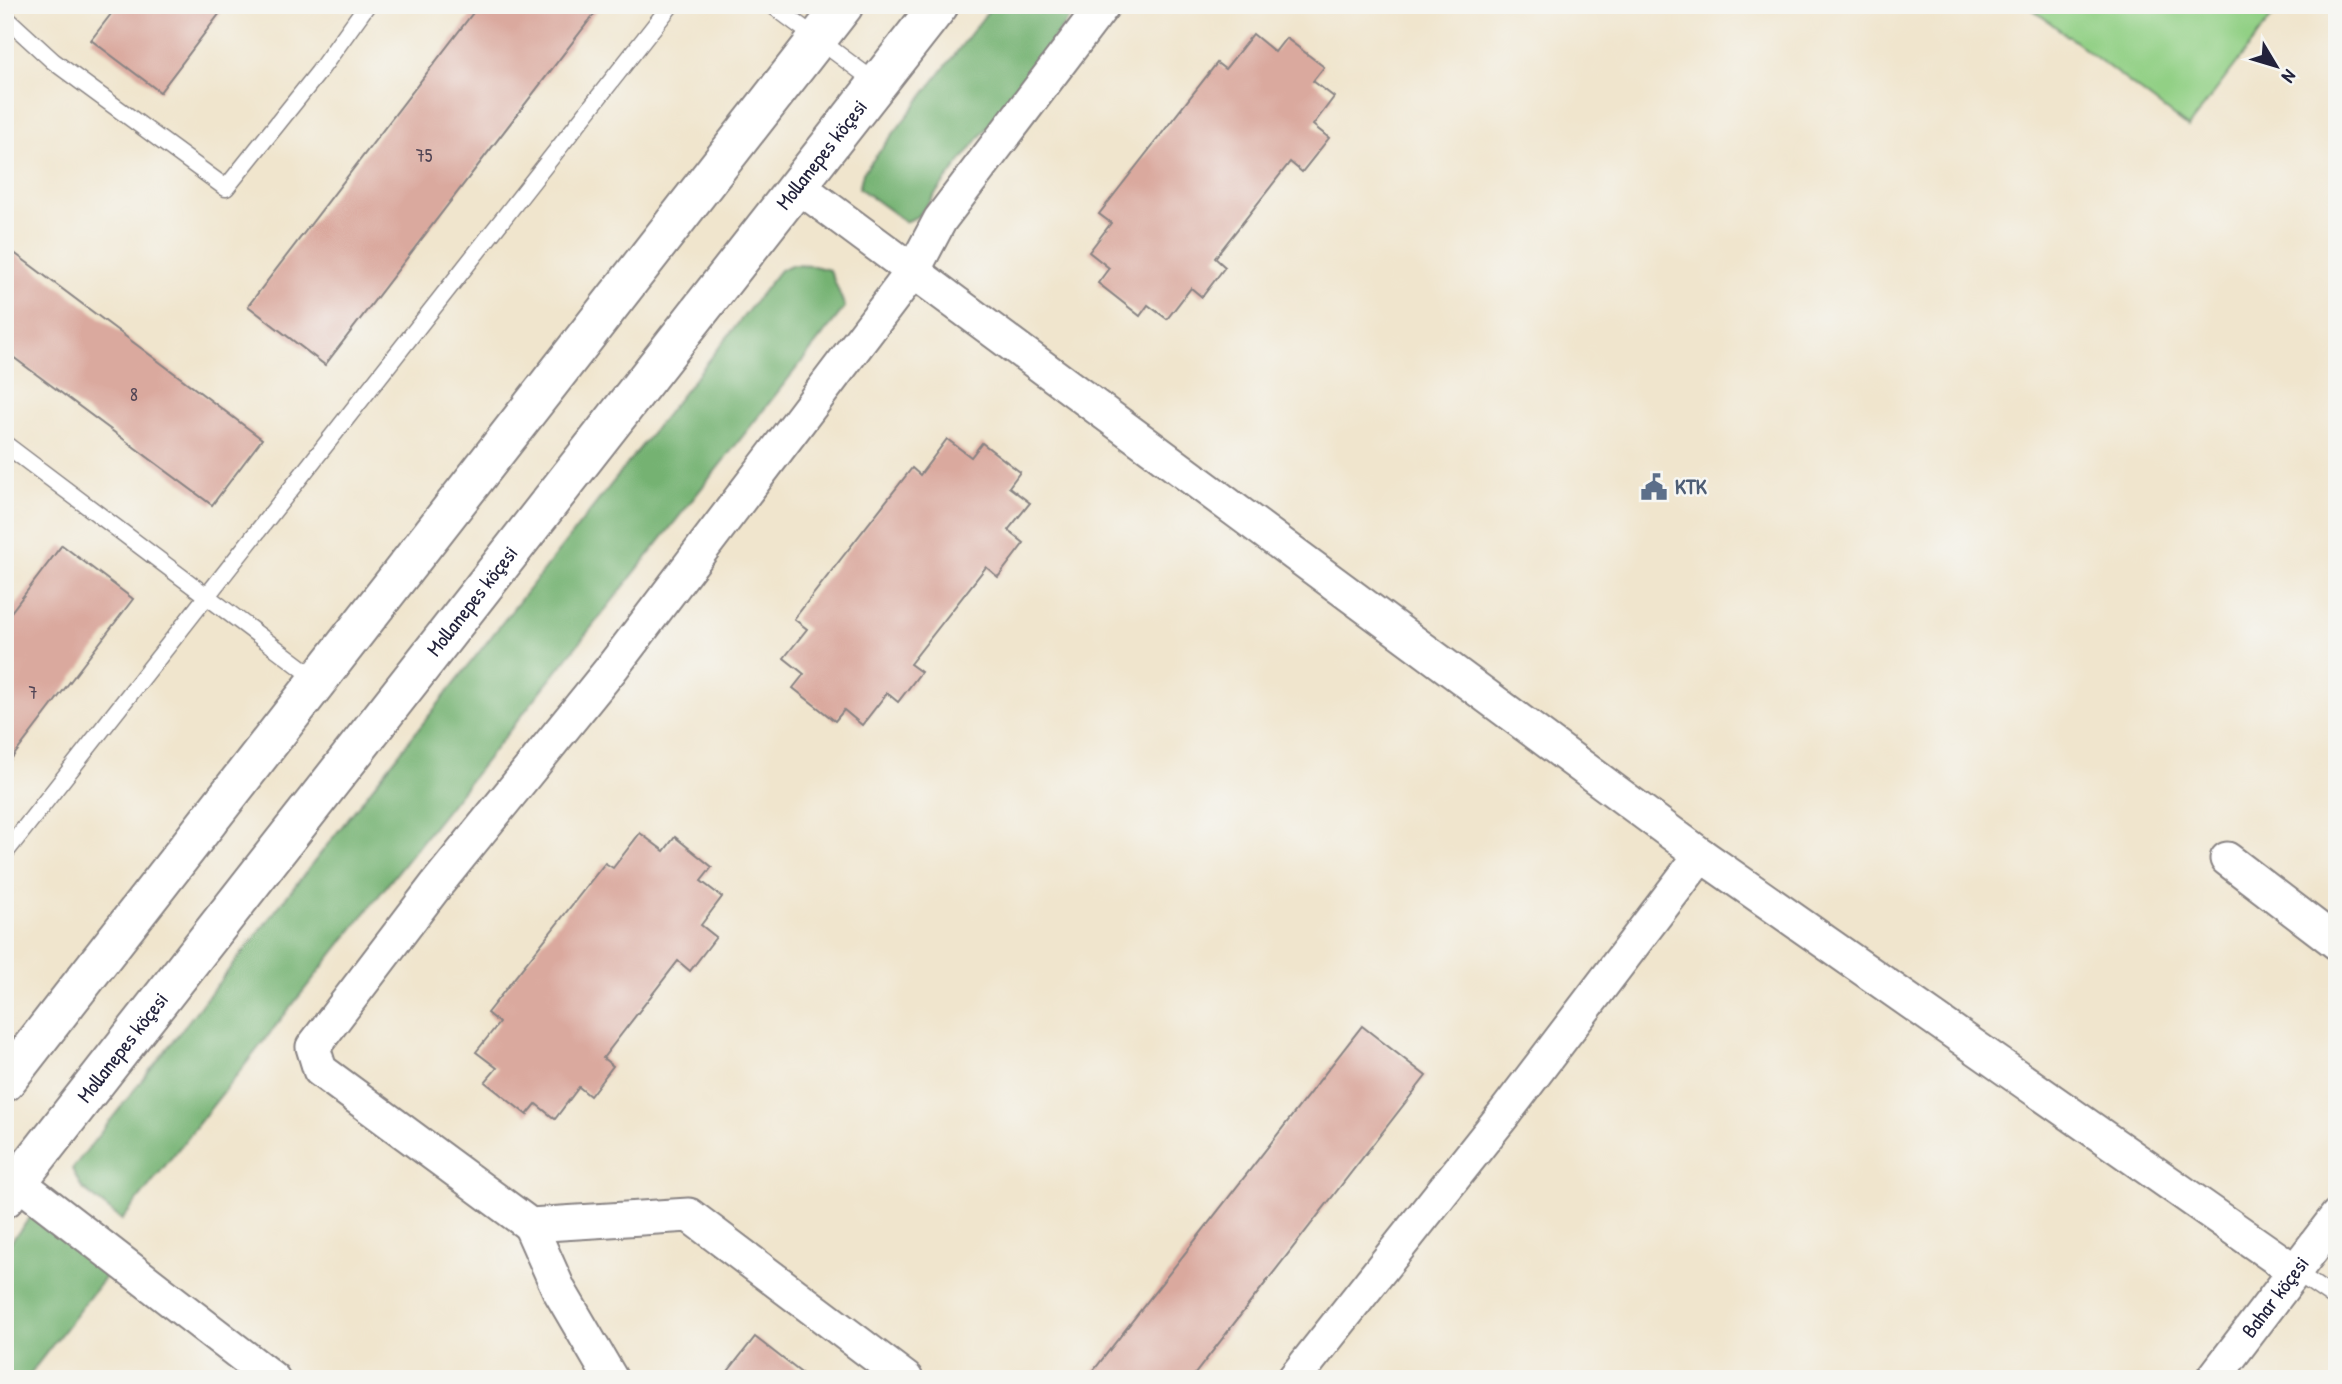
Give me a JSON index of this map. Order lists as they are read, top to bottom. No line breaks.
{"streets":{"street":["Mollanepes köçesi","Bahar köçesi"]},"places":{"public building":["KTK"]},"house_numbers":["75","8","7"],"north":"bottom right"}
